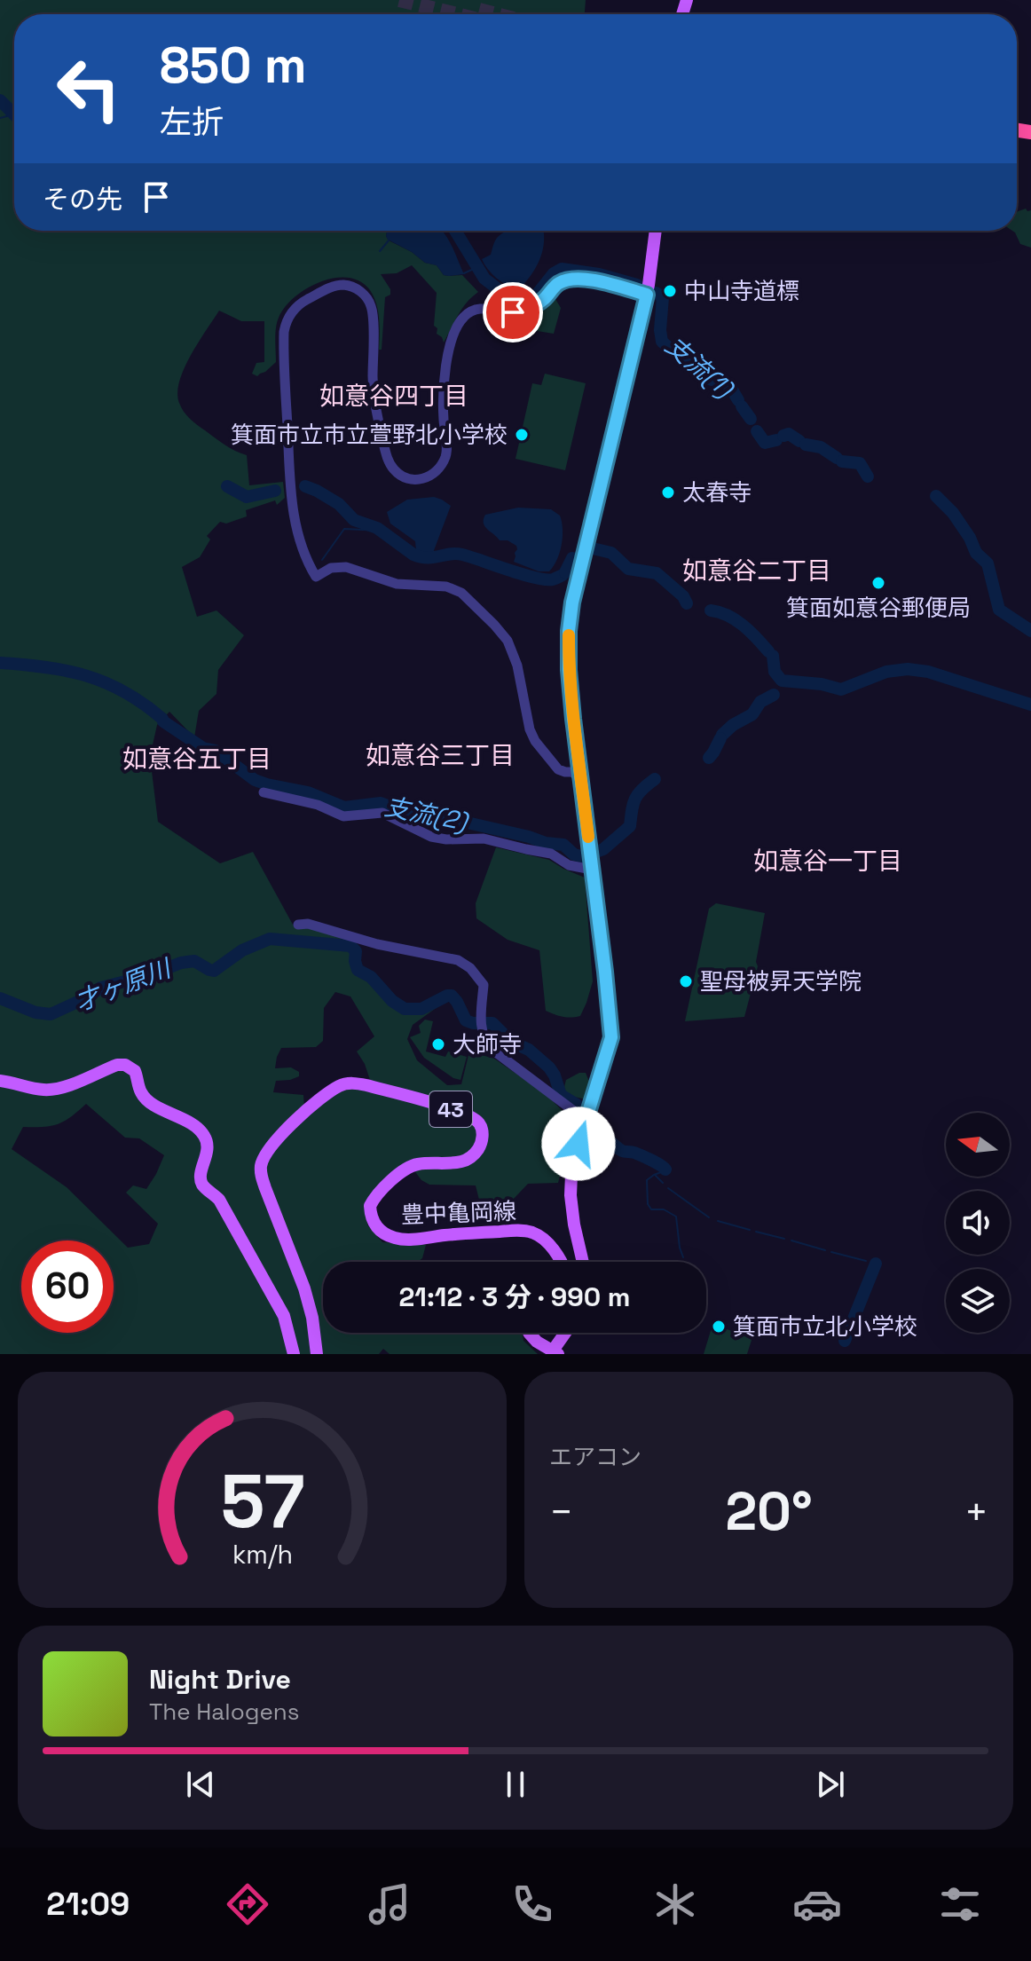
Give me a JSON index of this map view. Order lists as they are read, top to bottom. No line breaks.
{"streets":{"main road":["43","豊中亀岡線"]},"districts":["如意谷四丁目","如意谷二丁目","如意谷三丁目","如意谷五丁目","如意谷一丁目"],"water":["支流(1)","支流(2)","才ヶ原川"],"places":["中山寺道標","箕面市立市立萱野北小学校","太春寺","箕面如意谷郵便局","聖母被昇天学院","大師寺","箕面市立北小学校"],"north":"left","page":{"turn":["850 m","左折"],"then":"その先","limit":"60","trip":"21:12 · 3 分 · 990 m","tile":"エアコン","heat":["−","20°","+"],"song":["Night Drive","The Halogens"],"tabs":"21:09","gauge":["57","km/h"]}}
